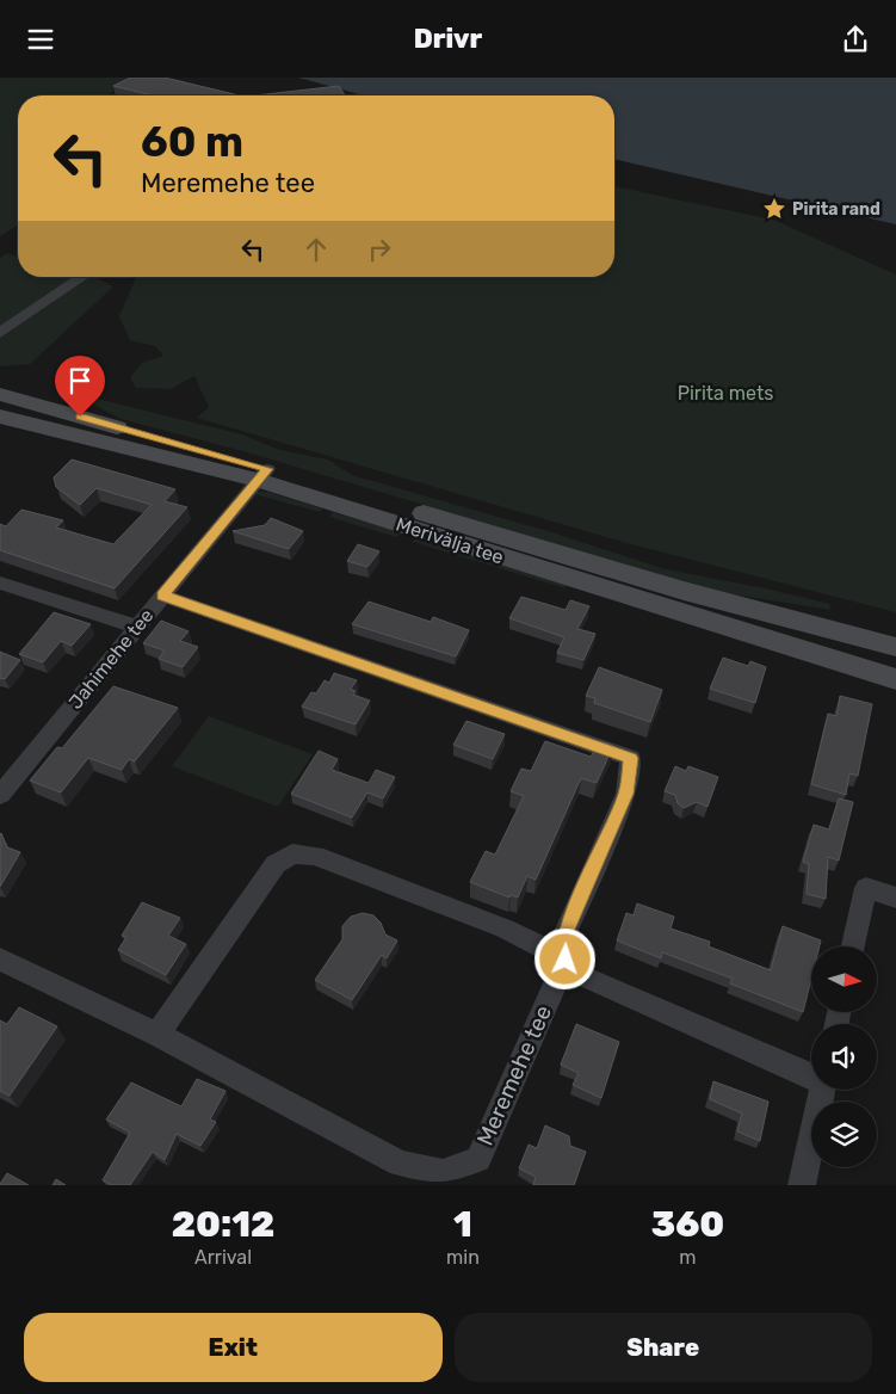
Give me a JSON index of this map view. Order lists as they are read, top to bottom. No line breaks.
{"streets":{"main road":["Merivälja tee"],"street":["Jahimehe tee","Meremehe tee"]},"crossings":[["Merivälja tee","Jahimehe tee"],["Jahimehe tee","Meremehe tee"]],"parks":["Pirita mets"],"places":{"place":["Pirita rand"]},"north":"right","page":{"header":"Drivr","turn":["60 m","Meremehe tee"],"eta":["20:12","Arrival","1","min","360","m"],"buttons":["Exit","Share"]}}
